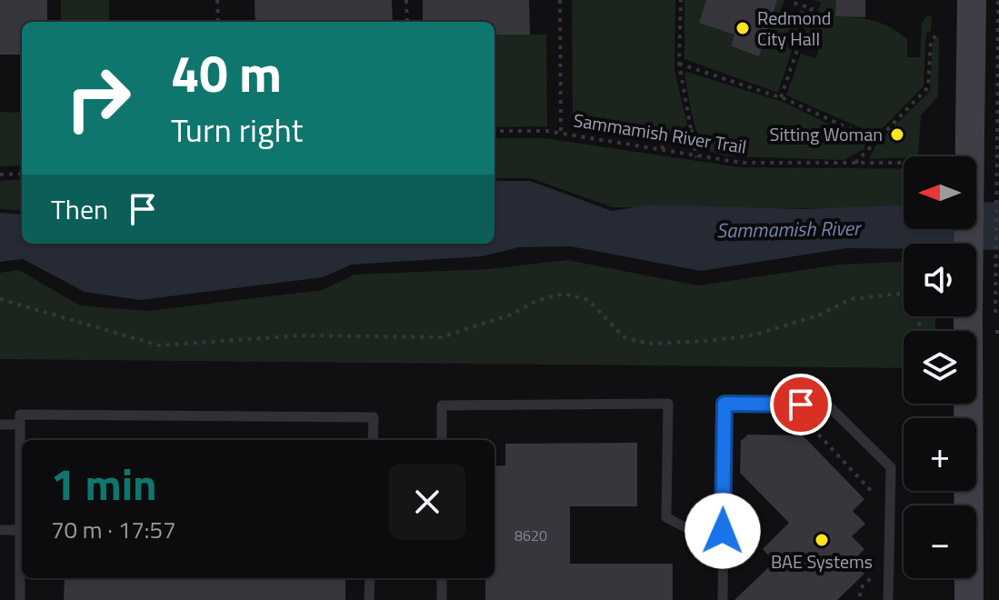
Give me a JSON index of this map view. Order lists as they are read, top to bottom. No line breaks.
{"streets":{"path":["Sammamish River Trail"]},"water":["Sammamish River"],"places":["Redmond City Hall","Sitting Woman","BAE Systems"],"house_numbers":["8620"],"north":"left","page":{"turn":["40 m","Turn right"],"map_buttons":["+","−"],"then":"Then","heading":["1 min","70 m · 17:57"]}}
